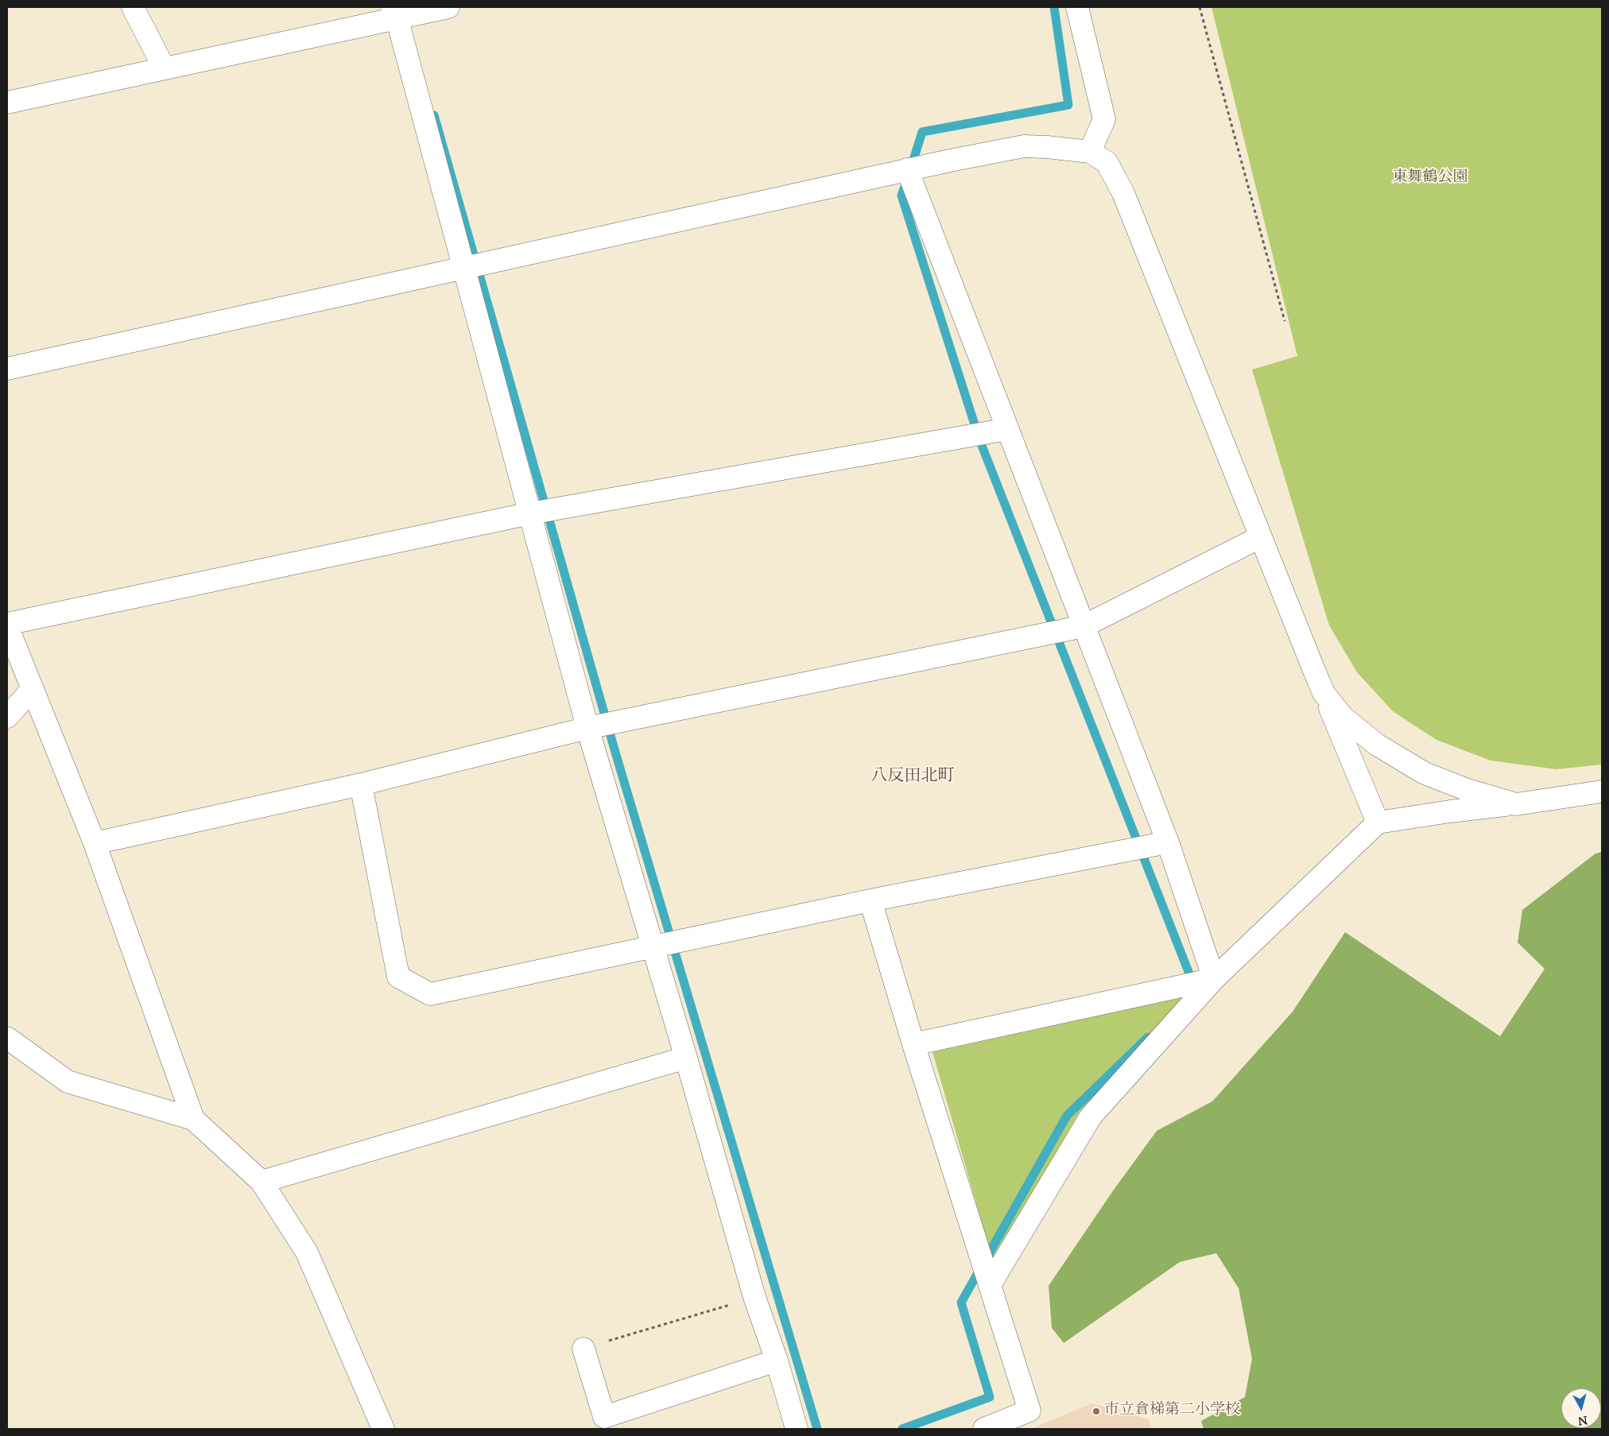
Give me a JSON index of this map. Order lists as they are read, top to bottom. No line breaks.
{"districts":["八反田北町"],"parks":["東舞鶴公園"],"places":["市立倉梯第二小学校"],"north":"bottom"}
